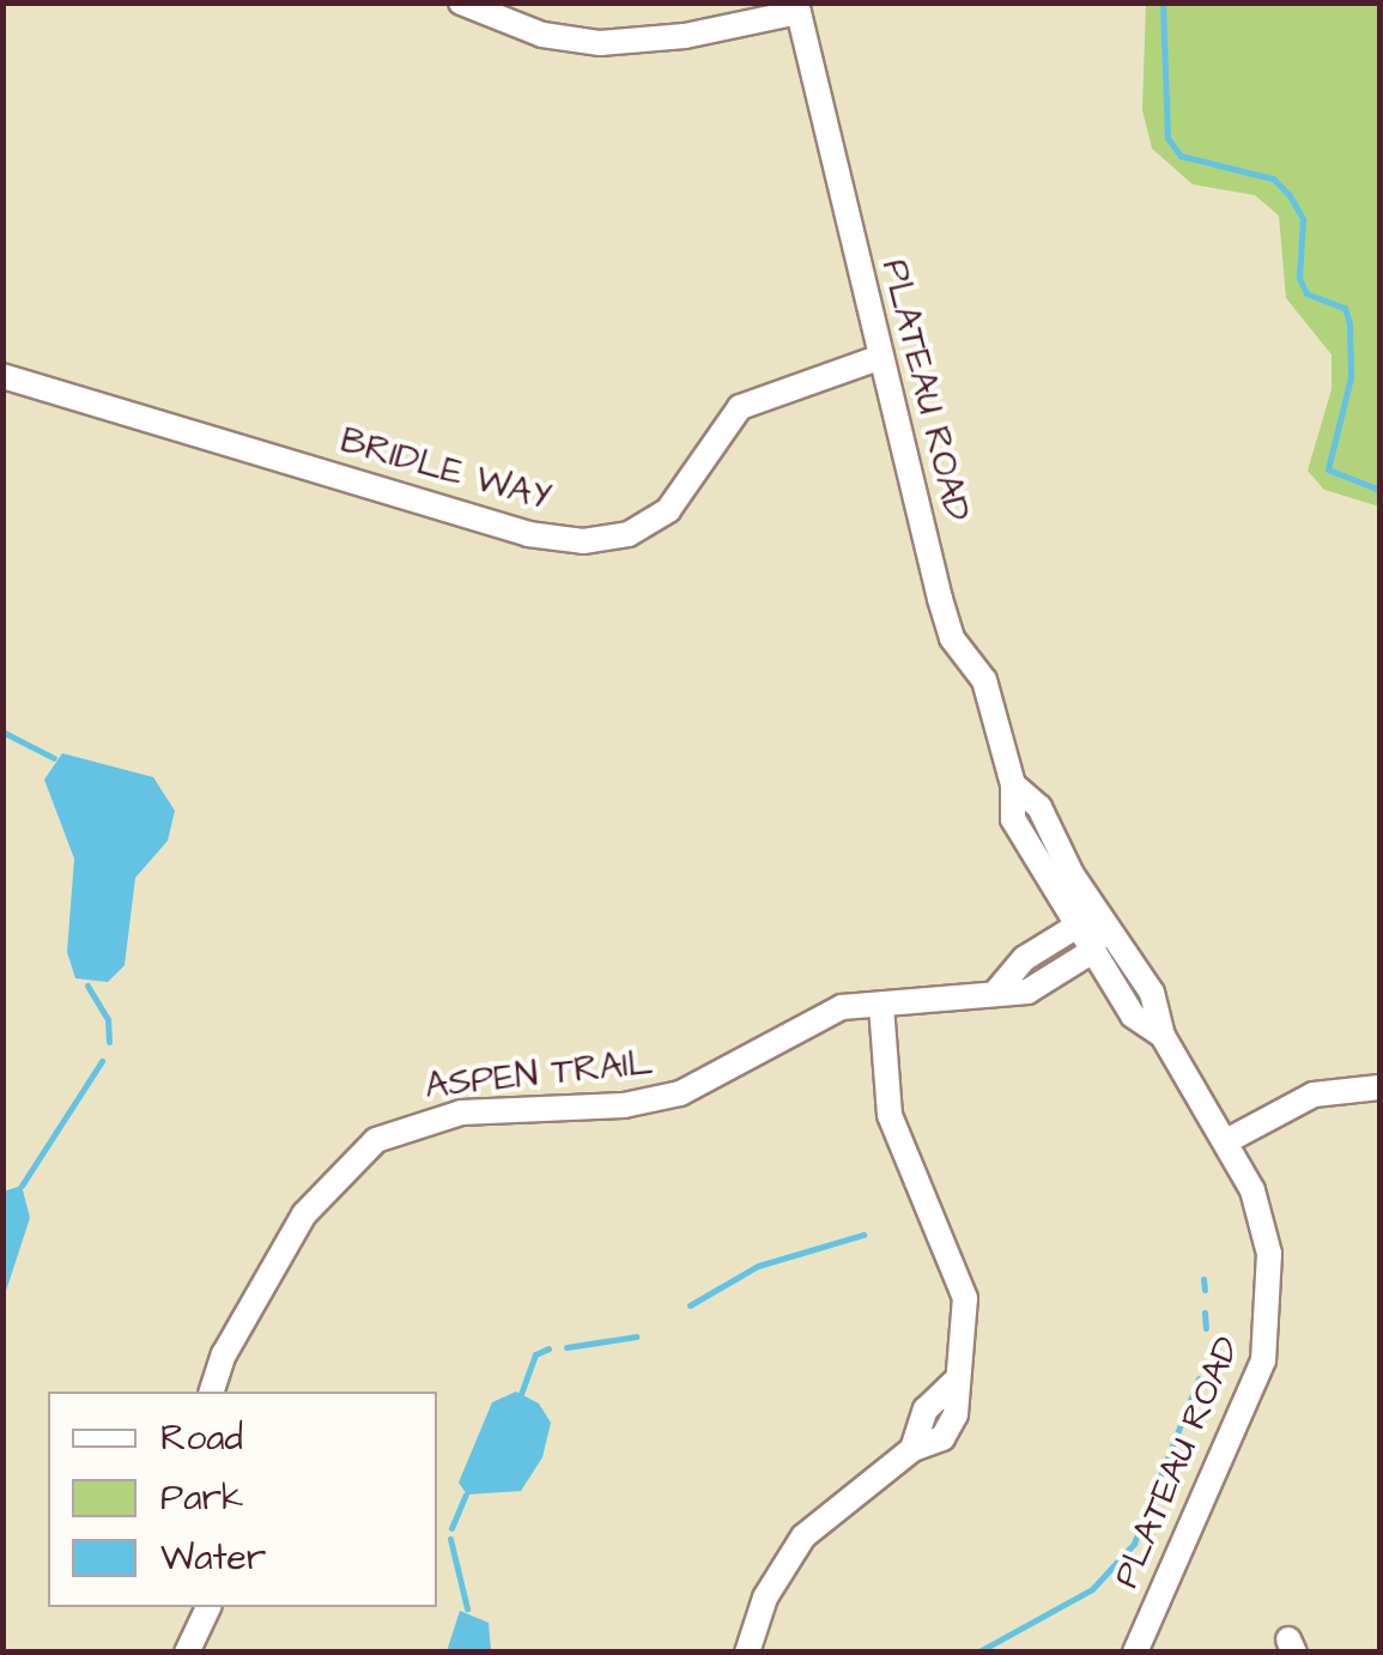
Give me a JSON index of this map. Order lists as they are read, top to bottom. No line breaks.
{"streets":{"street":["PLATEAU ROAD","BRIDLE WAY","ASPEN TRAIL"]},"crossings":[["PLATEAU ROAD","BRIDLE WAY"],["PLATEAU ROAD","ASPEN TRAIL"]],"legend":["Road","Park","Water"]}
